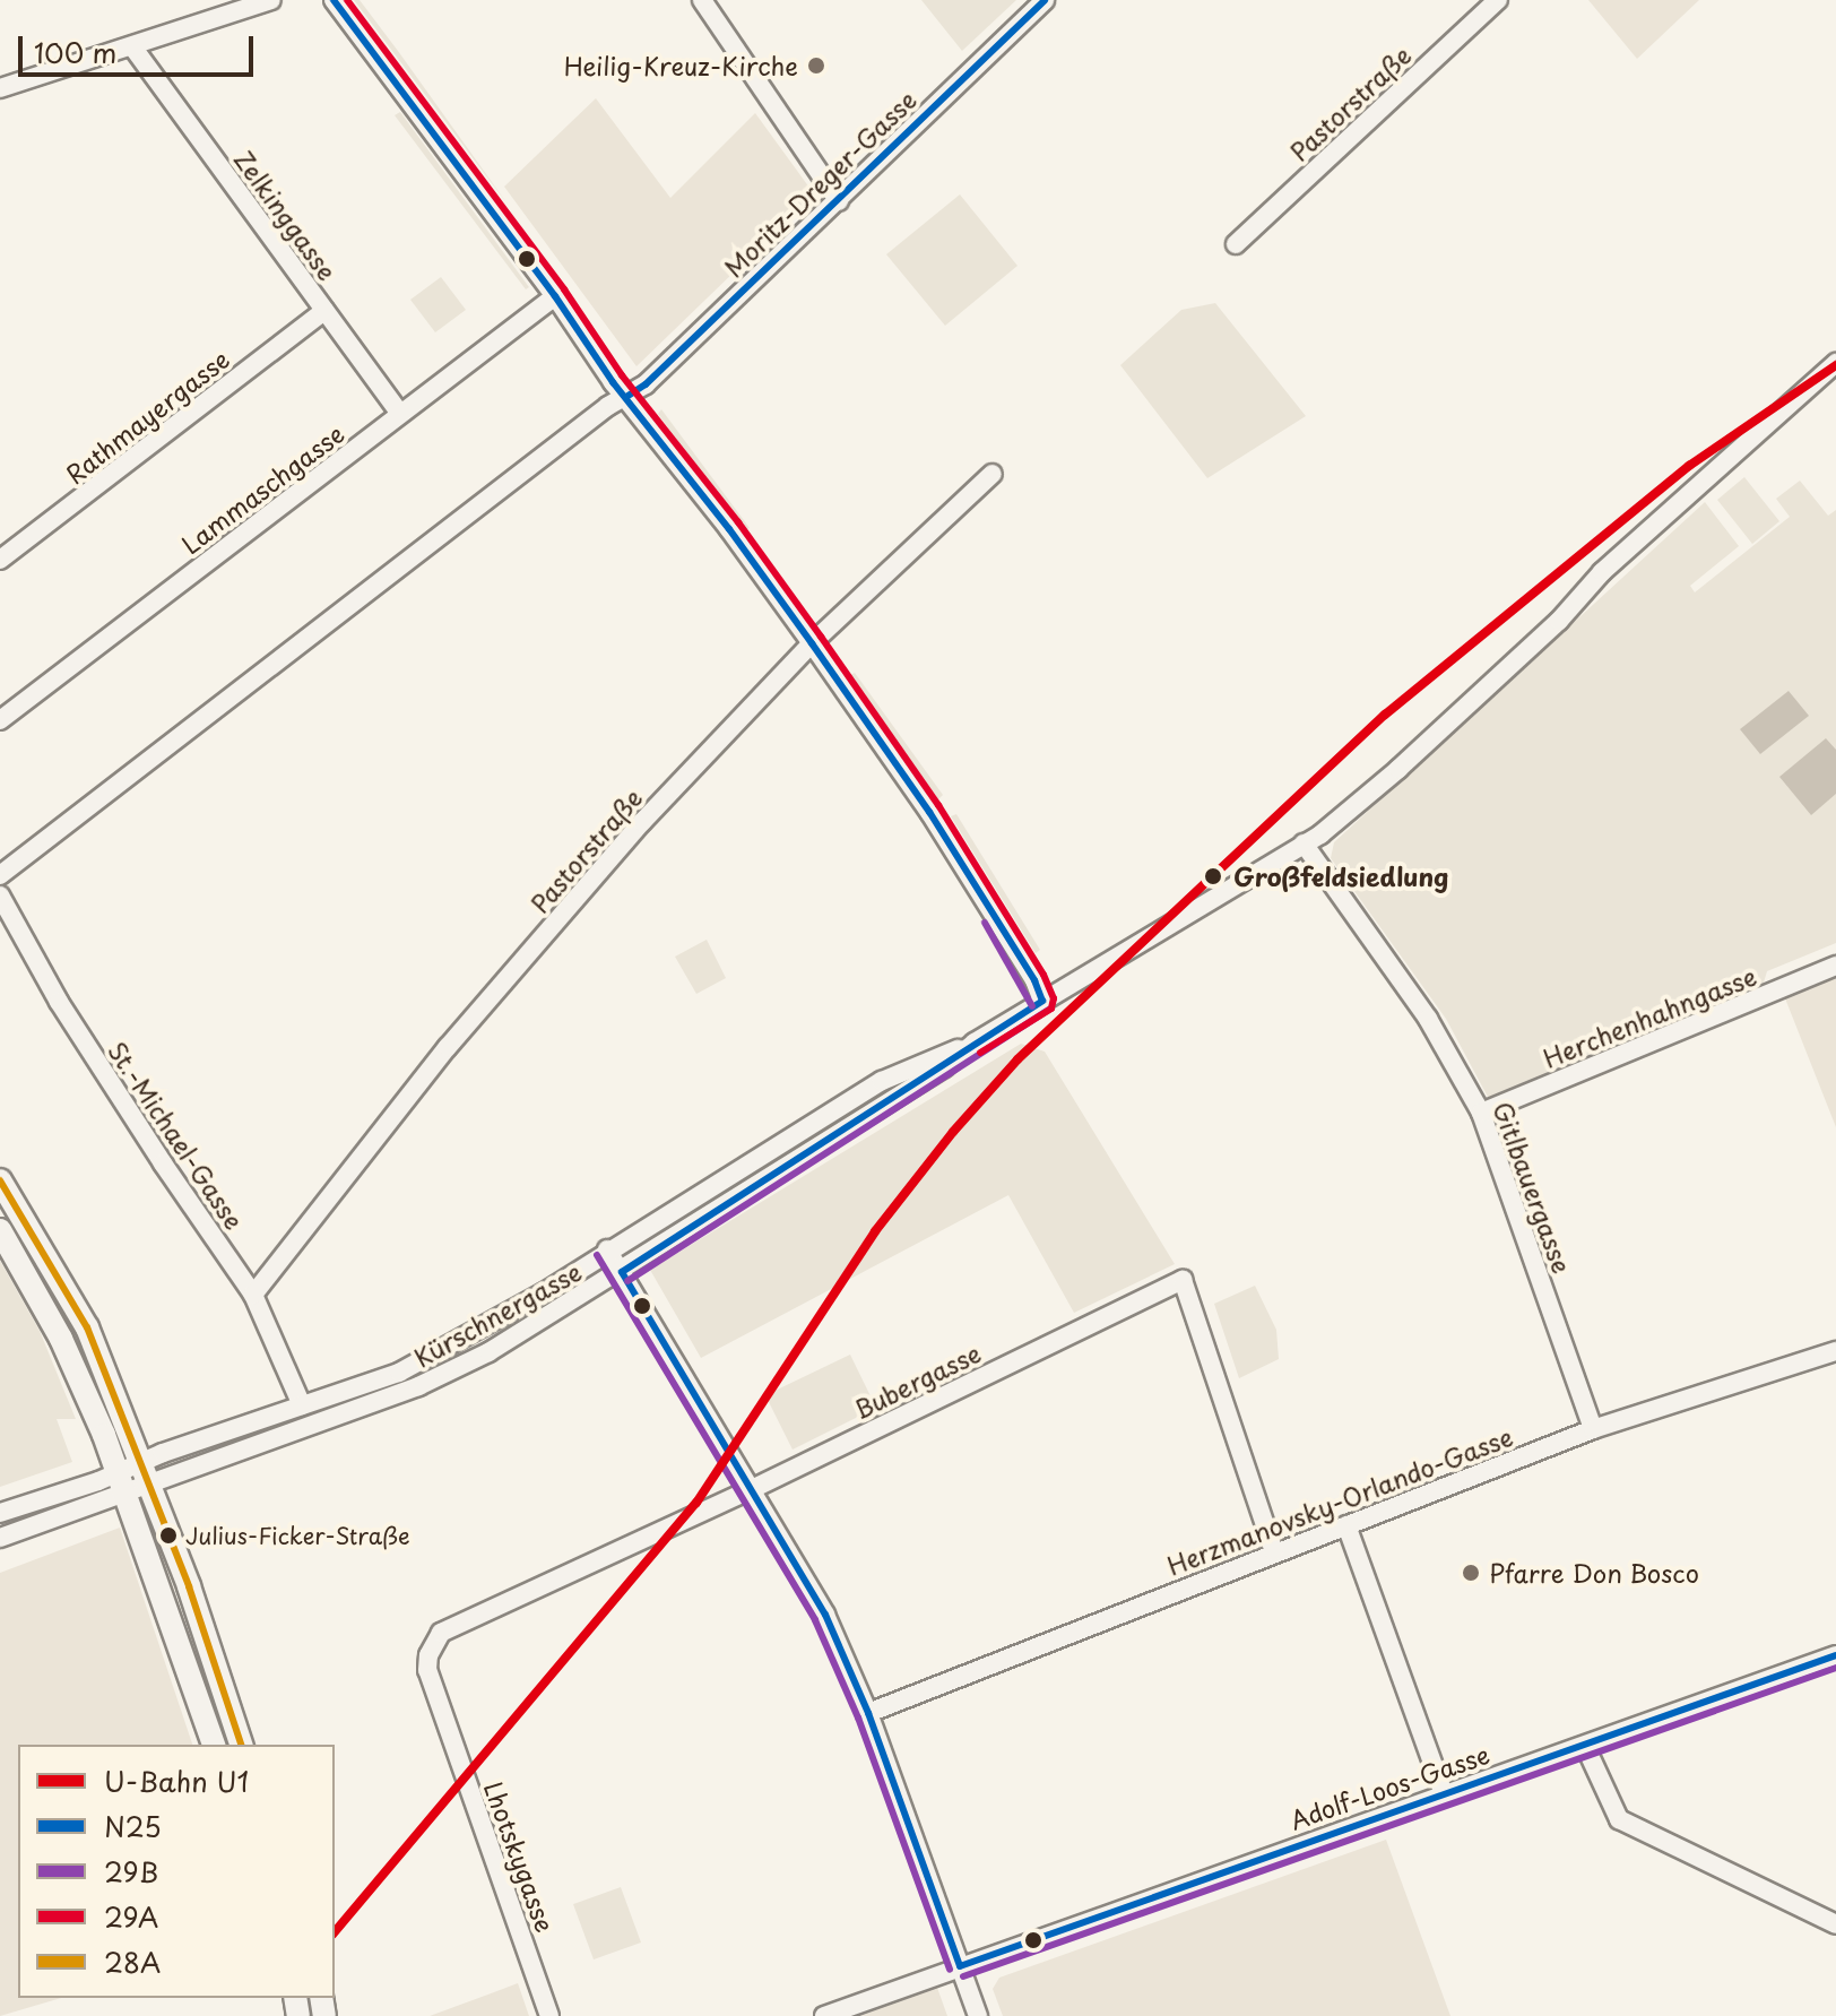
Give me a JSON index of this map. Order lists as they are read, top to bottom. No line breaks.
{"streets":{"street":["Pastorstraße","Moritz-Dreger-Gasse","Zelkinggasse","Rathmayergasse","Lammaschgasse","Herchenhahngasse","St.-Michael-Gasse","Gitlbauergasse","Kürschnergasse","Bubergasse","Herzmanovsky-Orlando-Gasse","Adolf-Loos-Gasse","Lhotskygasse"]},"crossings":[["Pastorstraße","St.-Michael-Gasse"],["Zelkinggasse","Rathmayergasse"],["Zelkinggasse","Lammaschgasse"],["Herchenhahngasse","Gitlbauergasse"],["St.-Michael-Gasse","Kürschnergasse"],["Gitlbauergasse","Kürschnergasse"],["Gitlbauergasse","Herzmanovsky-Orlando-Gasse"],["Bubergasse","Herzmanovsky-Orlando-Gasse"],["Bubergasse","Lhotskygasse"]],"places":["Heilig-Kreuz-Kirche","Großfeldsiedlung","Julius-Ficker-Straße","Pfarre Don Bosco"],"lines":["transit line N25","transit line 29A","metro line U1","transit line 29B","transit line 28A"],"legend":["U-Bahn U1","N25","29B","29A","28A"],"scale_bar":"100 m"}
